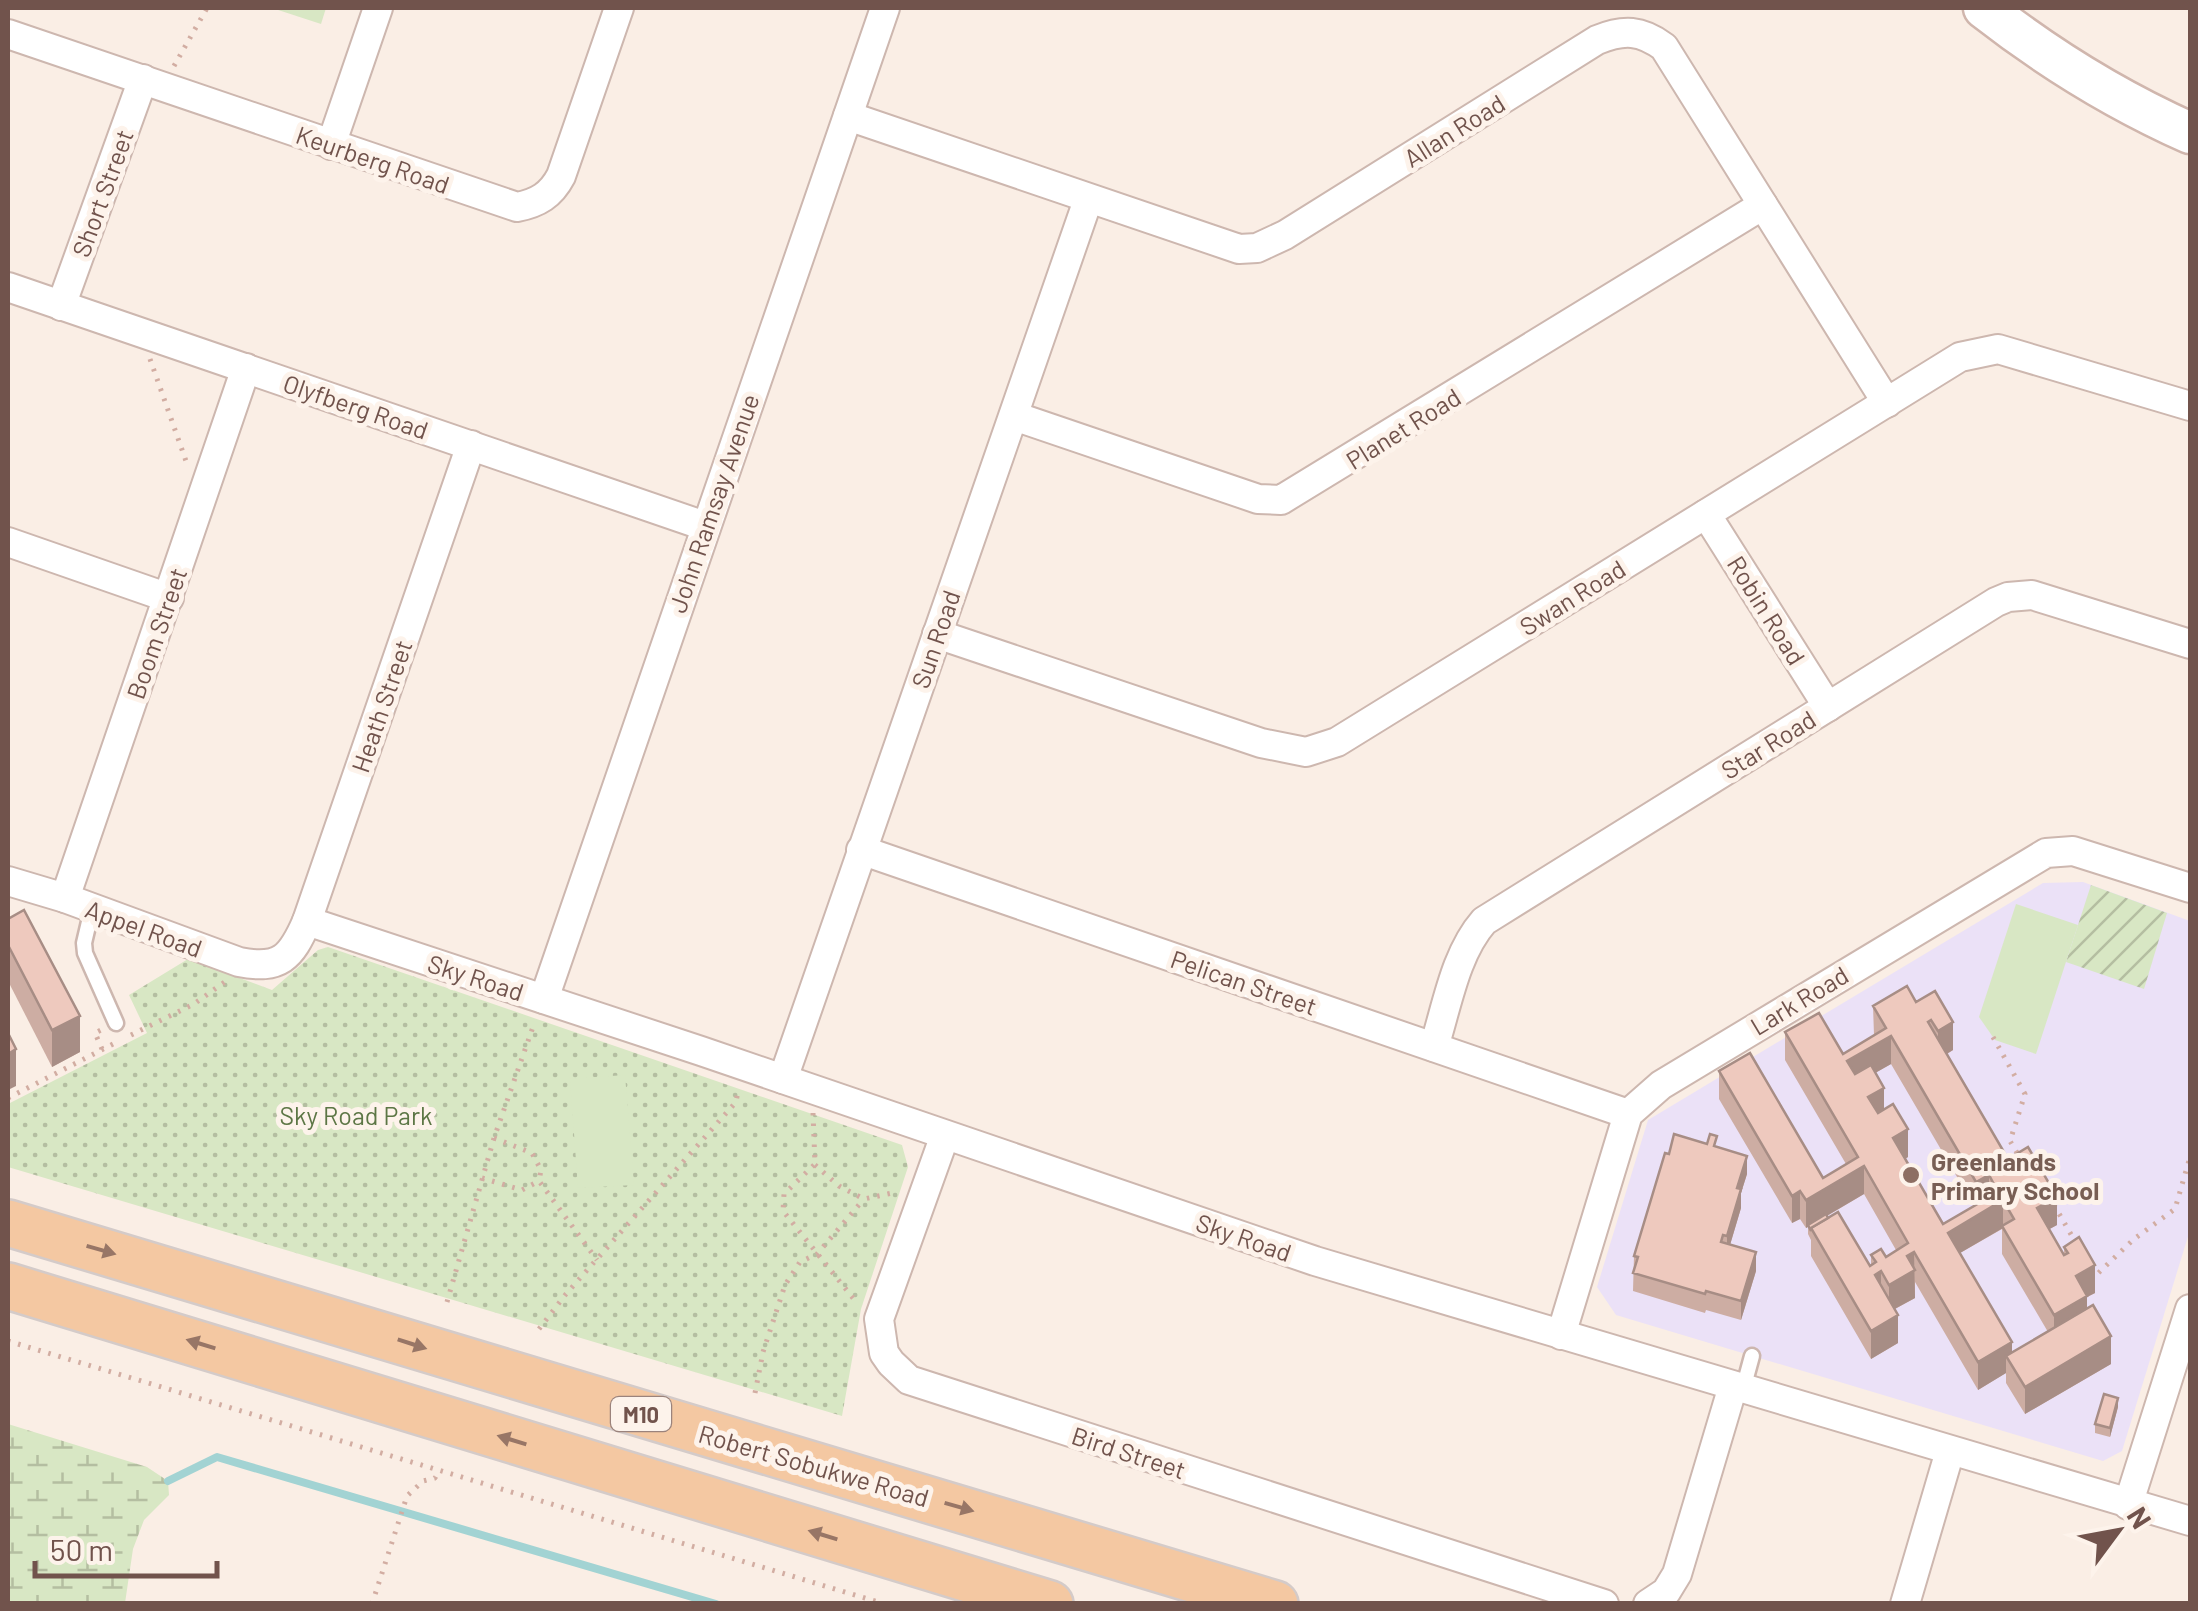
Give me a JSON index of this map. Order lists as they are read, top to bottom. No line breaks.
{"streets":{"main road":["M10","Robert Sobukwe Road"],"street":["Allan Road","Keurberg Road","Short Street","Olyfberg Road","Planet Road","John Ramsay Avenue","Swan Road","Robin Road","Boom Street","Sun Road","Heath Street","Star Road","Appel Road","Sky Road","Pelican Street","Lark Road","Bird Street"]},"crossings":[["Allan Road","Planet Road"],["Allan Road","John Ramsay Avenue"],["Allan Road","Swan Road"],["Allan Road","Sun Road"],["Keurberg Road","Short Street"],["Short Street","Olyfberg Road"],["Olyfberg Road","John Ramsay Avenue"],["Olyfberg Road","Boom Street"],["Olyfberg Road","Heath Street"],["Planet Road","Sun Road"],["John Ramsay Avenue","Sky Road"],["Swan Road","Robin Road"],["Swan Road","Sun Road"],["Robin Road","Star Road"],["Boom Street","Appel Road"],["Sun Road","Sky Road"],["Sun Road","Pelican Street"],["Heath Street","Appel Road"],["Heath Street","Sky Road"],["Star Road","Pelican Street"],["Pelican Street","Lark Road"]],"parks":["Sky Road Park"],"places":["Greenlands Primary School"],"scale_bar":"50 m","north":"top right"}
